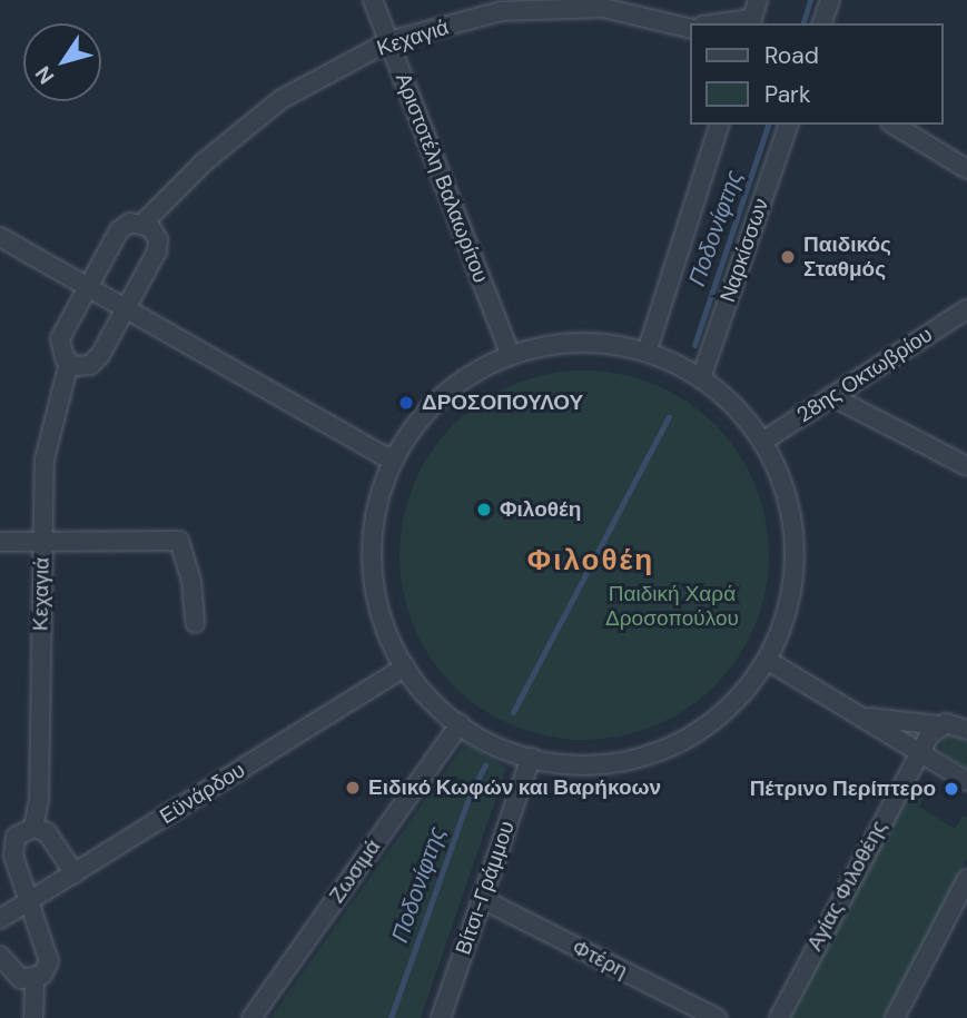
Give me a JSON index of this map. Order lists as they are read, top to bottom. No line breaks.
{"streets":{"street":["Κεχαγιά","Αριστοτέλη Βαλαωρίτου","Ναρκίσσων","28ης Οκτωβρίου","Εϋνάρδου","Ζωσιμά","Αγίας Φιλοθέης","Βίτσι-Γράμμου","Φτέρη"]},"crossings":[["Κεχαγιά","Αριστοτέλη Βαλαωρίτου"],["Κεχαγιά","Εϋνάρδου"],["Βίτσι-Γράμμου","Φτέρη"]],"districts":["Φιλοθέη"],"water":["Ποδονίφτης"],"parks":["Παιδική Χαρά Δροσοπούλου"],"places":["Παιδικός Σταθμός","ΔΡΟΣΟΠΟΥΛΟΥ","Φιλοθέη","Ειδικό Κωφών και Βαρήκοων","Πέτρινο Περίπτερο"],"legend":["Road","Park"],"north":"bottom left"}
